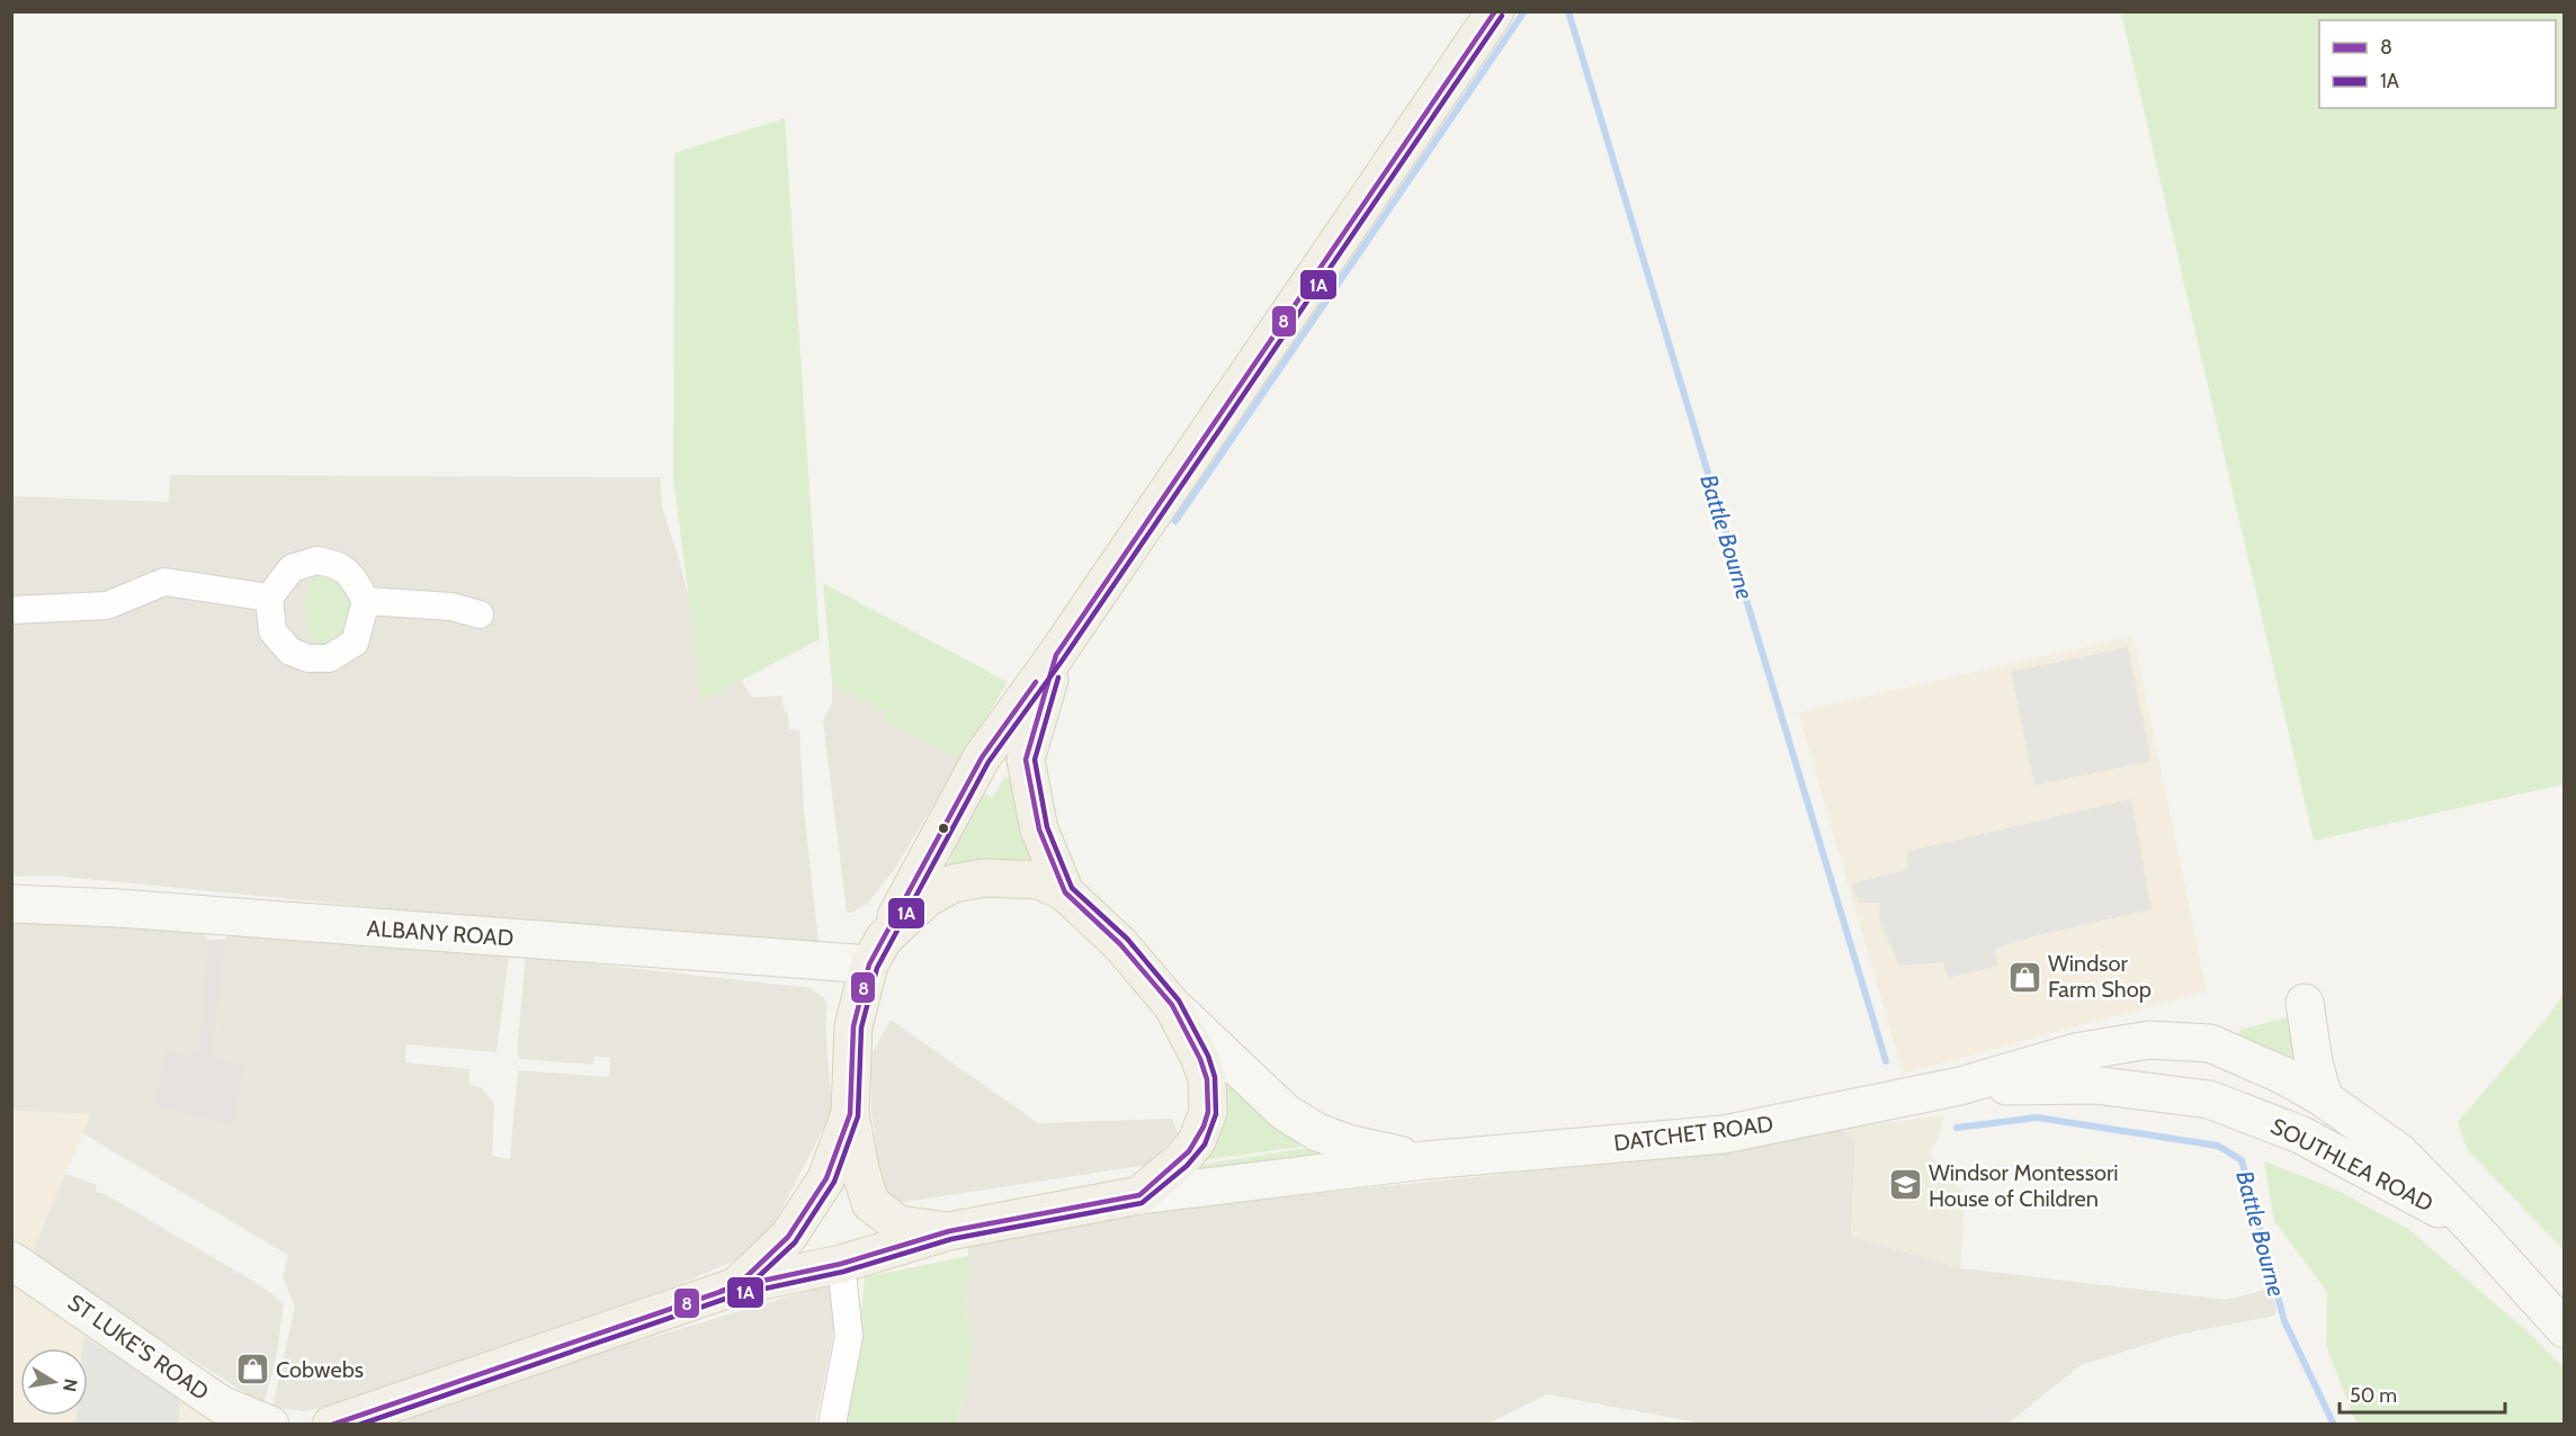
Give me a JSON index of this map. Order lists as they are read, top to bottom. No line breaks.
{"streets":{"main road":["ALBANY ROAD","DATCHET ROAD","SOUTHLEA ROAD","ST LUKE'S ROAD"]},"crossings":[["DATCHET ROAD","SOUTHLEA ROAD"]],"water":["Battle Bourne"],"places":{"shop":["Windsor Farm Shop","Cobwebs"],"school or university":["Windsor Montessori House of Children"]},"lines":["transit line 8","transit line 1A"],"legend":["8","1A"],"scale_bar":"50 m","north":"right"}
